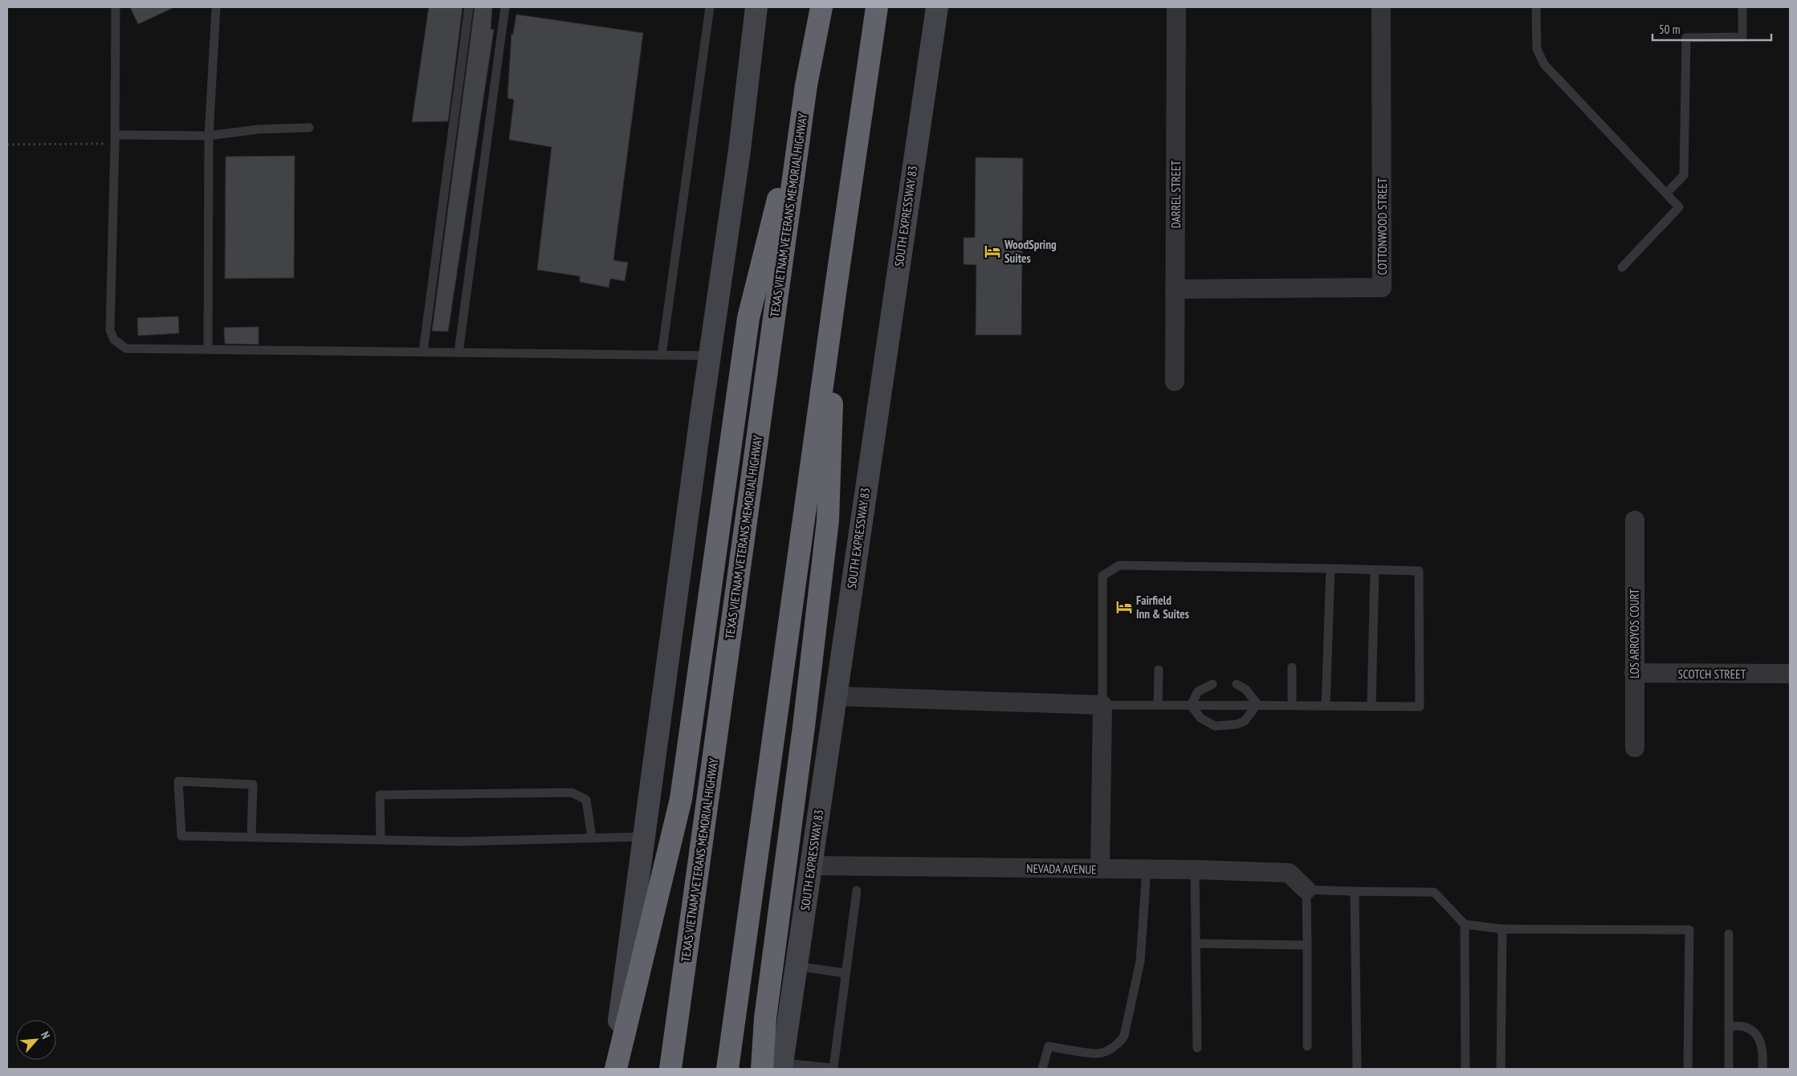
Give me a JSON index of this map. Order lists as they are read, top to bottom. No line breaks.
{"streets":{"highway":["TEXAS VIETNAM VETERANS MEMORIAL HIGHWAY"],"main road":["SOUTH EXPRESSWAY 83"],"street":["DARREL STREET","COTTONWOOD STREET","LOS ARROYOS COURT","SCOTCH STREET","NEVADA AVENUE"]},"crossings":[["DARREL STREET","COTTONWOOD STREET"],["SOUTH EXPRESSWAY 83","NEVADA AVENUE"],["LOS ARROYOS COURT","SCOTCH STREET"]],"places":{"hotel":["WoodSpring Suites","Fairfield Inn & Suites"]},"scale_bar":"50 m","north":"top right"}
